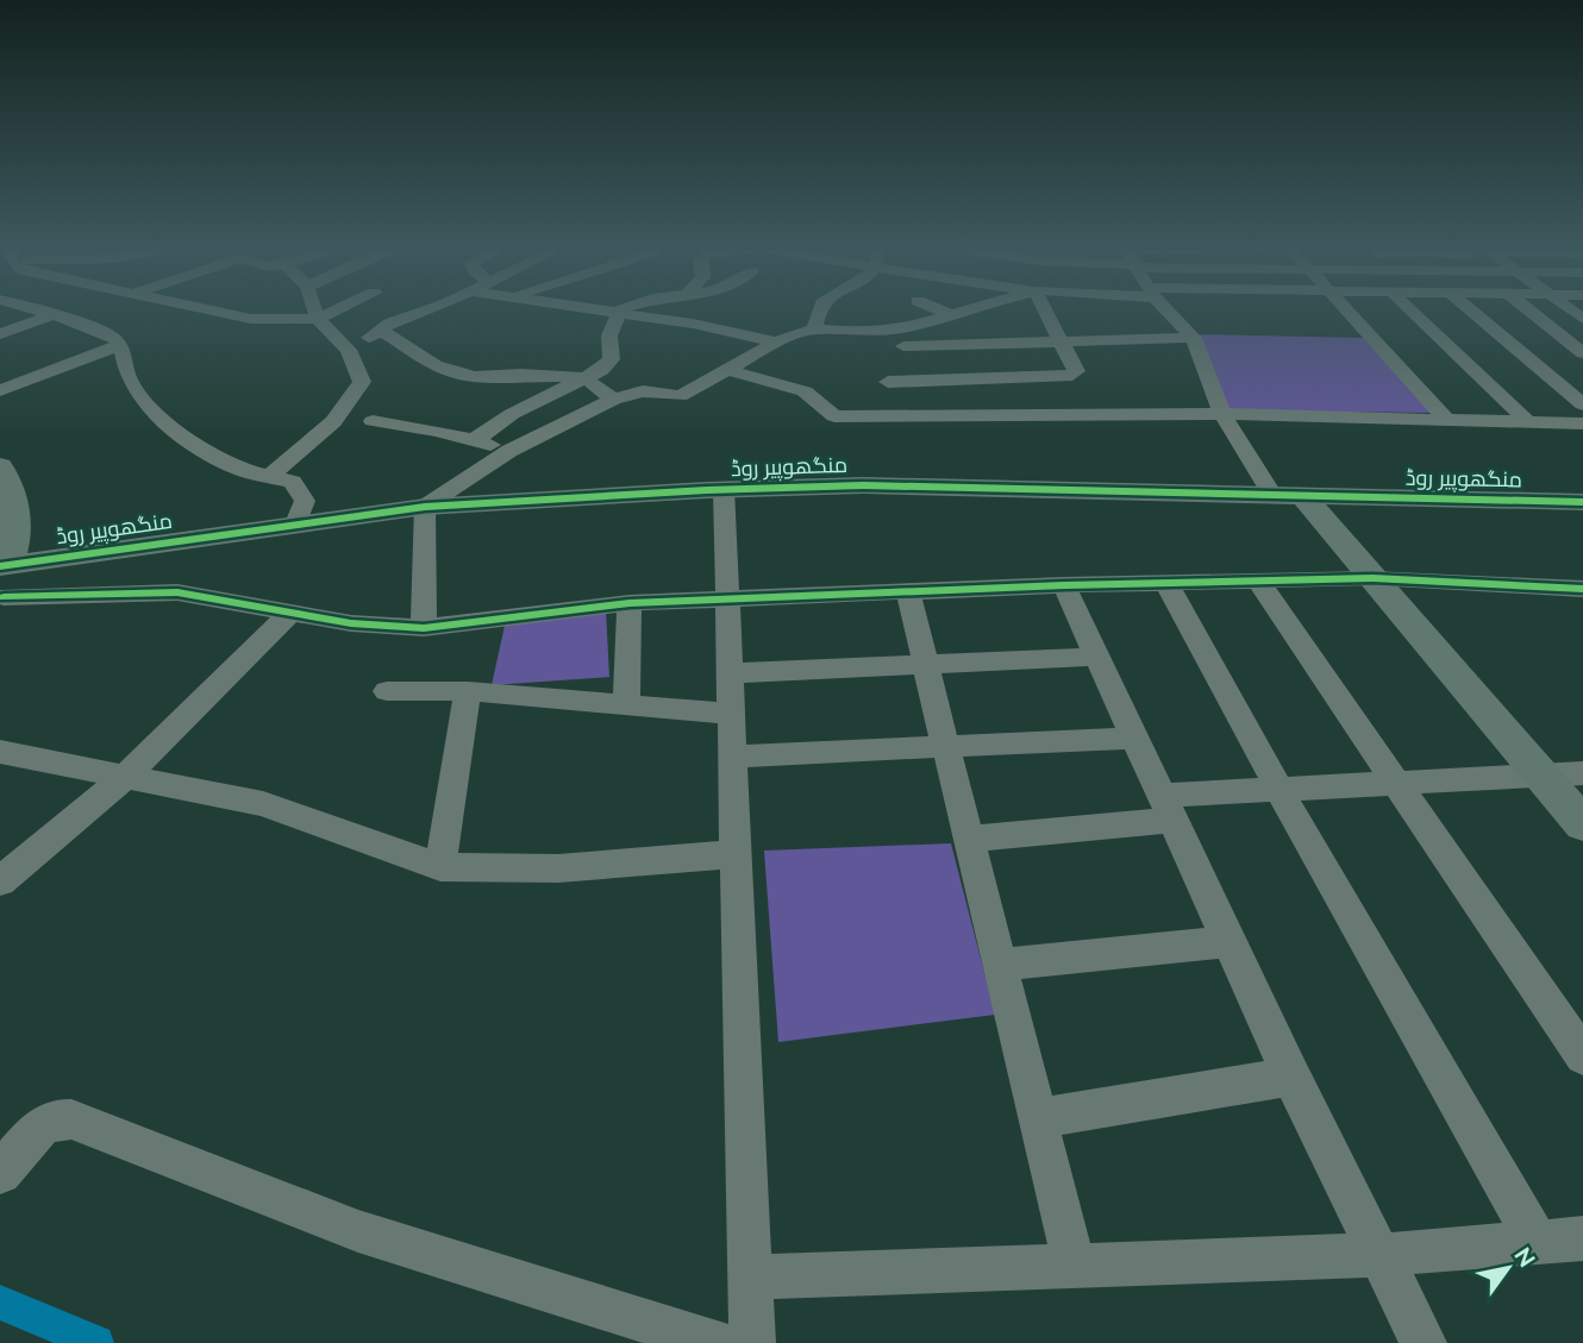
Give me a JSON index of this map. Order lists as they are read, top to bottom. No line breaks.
{"streets":{"main road":["منگھوپیر روڈ"]},"north":"top right"}
